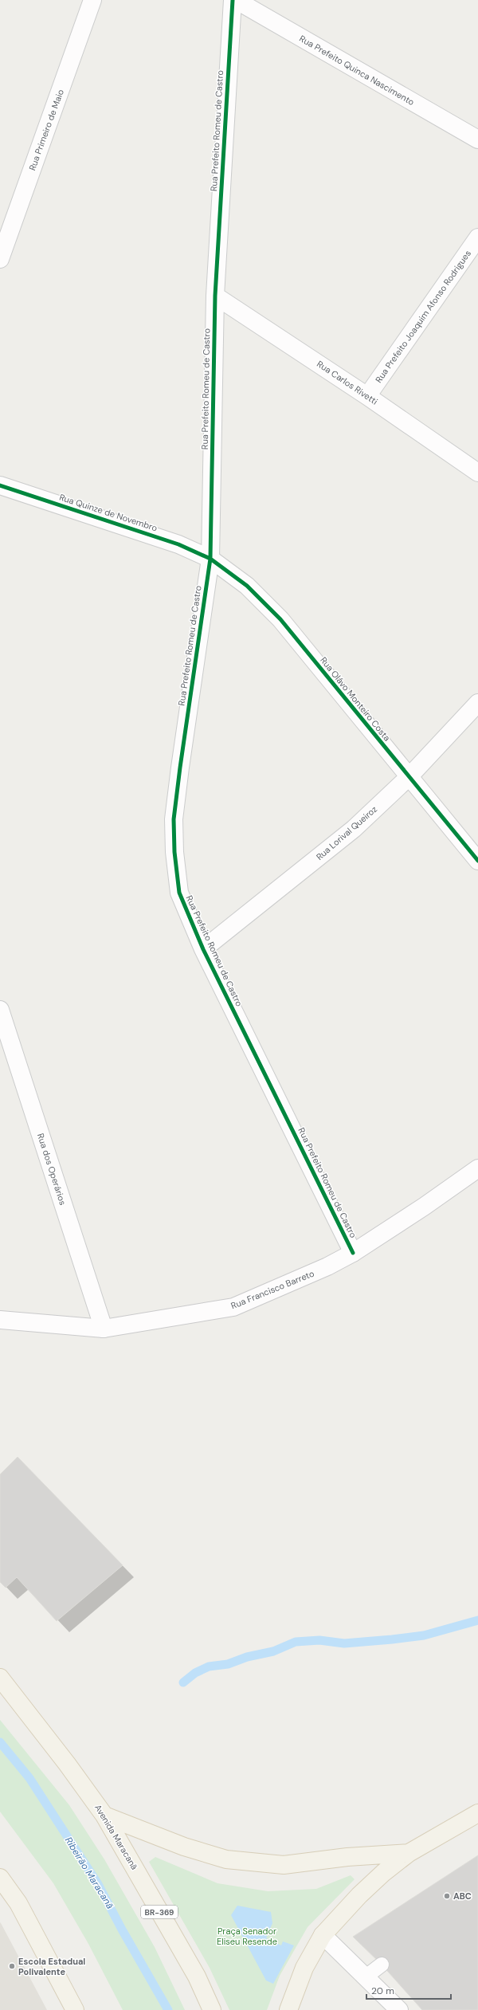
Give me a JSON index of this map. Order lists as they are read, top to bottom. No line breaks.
{"streets":{"main road":["Avenida Maracanã","BR-369"],"street":["Rua Prefeito Quinca Nascimento","Rua Primeiro de Maio","Rua Prefeito Romeu de Castro","Rua Prefeito Joaquim Afonso Rodrigues","Rua Carlos Rivetti","Rua Quinze de Novembro","Rua Olávo Monteiro Costa","Rua Lorival Queiroz","Rua dos Operários","Rua Francisco Barreto"]},"crossings":[["Rua Prefeito Romeu de Castro","Rua Carlos Rivetti"],["Rua Prefeito Romeu de Castro","Rua Quinze de Novembro"],["Rua Prefeito Romeu de Castro","Rua Olávo Monteiro Costa"],["Rua Prefeito Romeu de Castro","Rua Lorival Queiroz"],["Rua Prefeito Romeu de Castro","Rua Francisco Barreto"],["Rua Prefeito Joaquim Afonso Rodrigues","Rua Carlos Rivetti"],["Rua Quinze de Novembro","Rua Olávo Monteiro Costa"],["Rua Olávo Monteiro Costa","Rua Lorival Queiroz"],["Rua dos Operários","Rua Francisco Barreto"]],"water":["Ribeirão Maracanã"],"parks":["Praça Senador Eliseu Resende"],"places":["ABC","Escola Estadual Polivalente"],"scale_bar":"20 m"}
